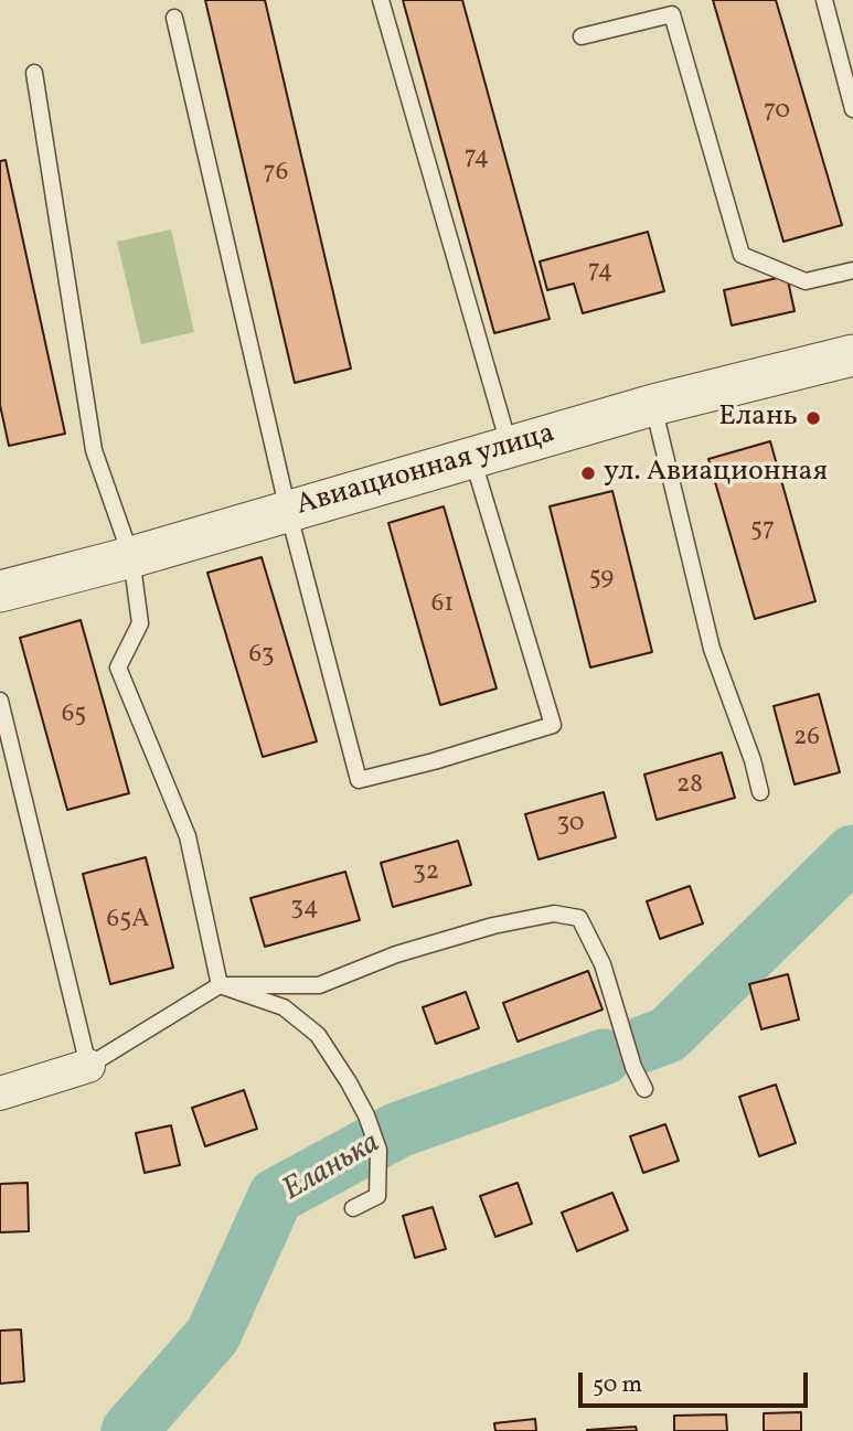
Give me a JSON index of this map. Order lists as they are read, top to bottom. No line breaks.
{"streets":{"street":["Авиационная улица"]},"water":["Еланька"],"places":["Елань","ул. Авиационная"],"house_numbers":["70","74","76","74","57","59","61","63","65","26","28","30","32","34","65А"],"scale_bar":"50 m"}
